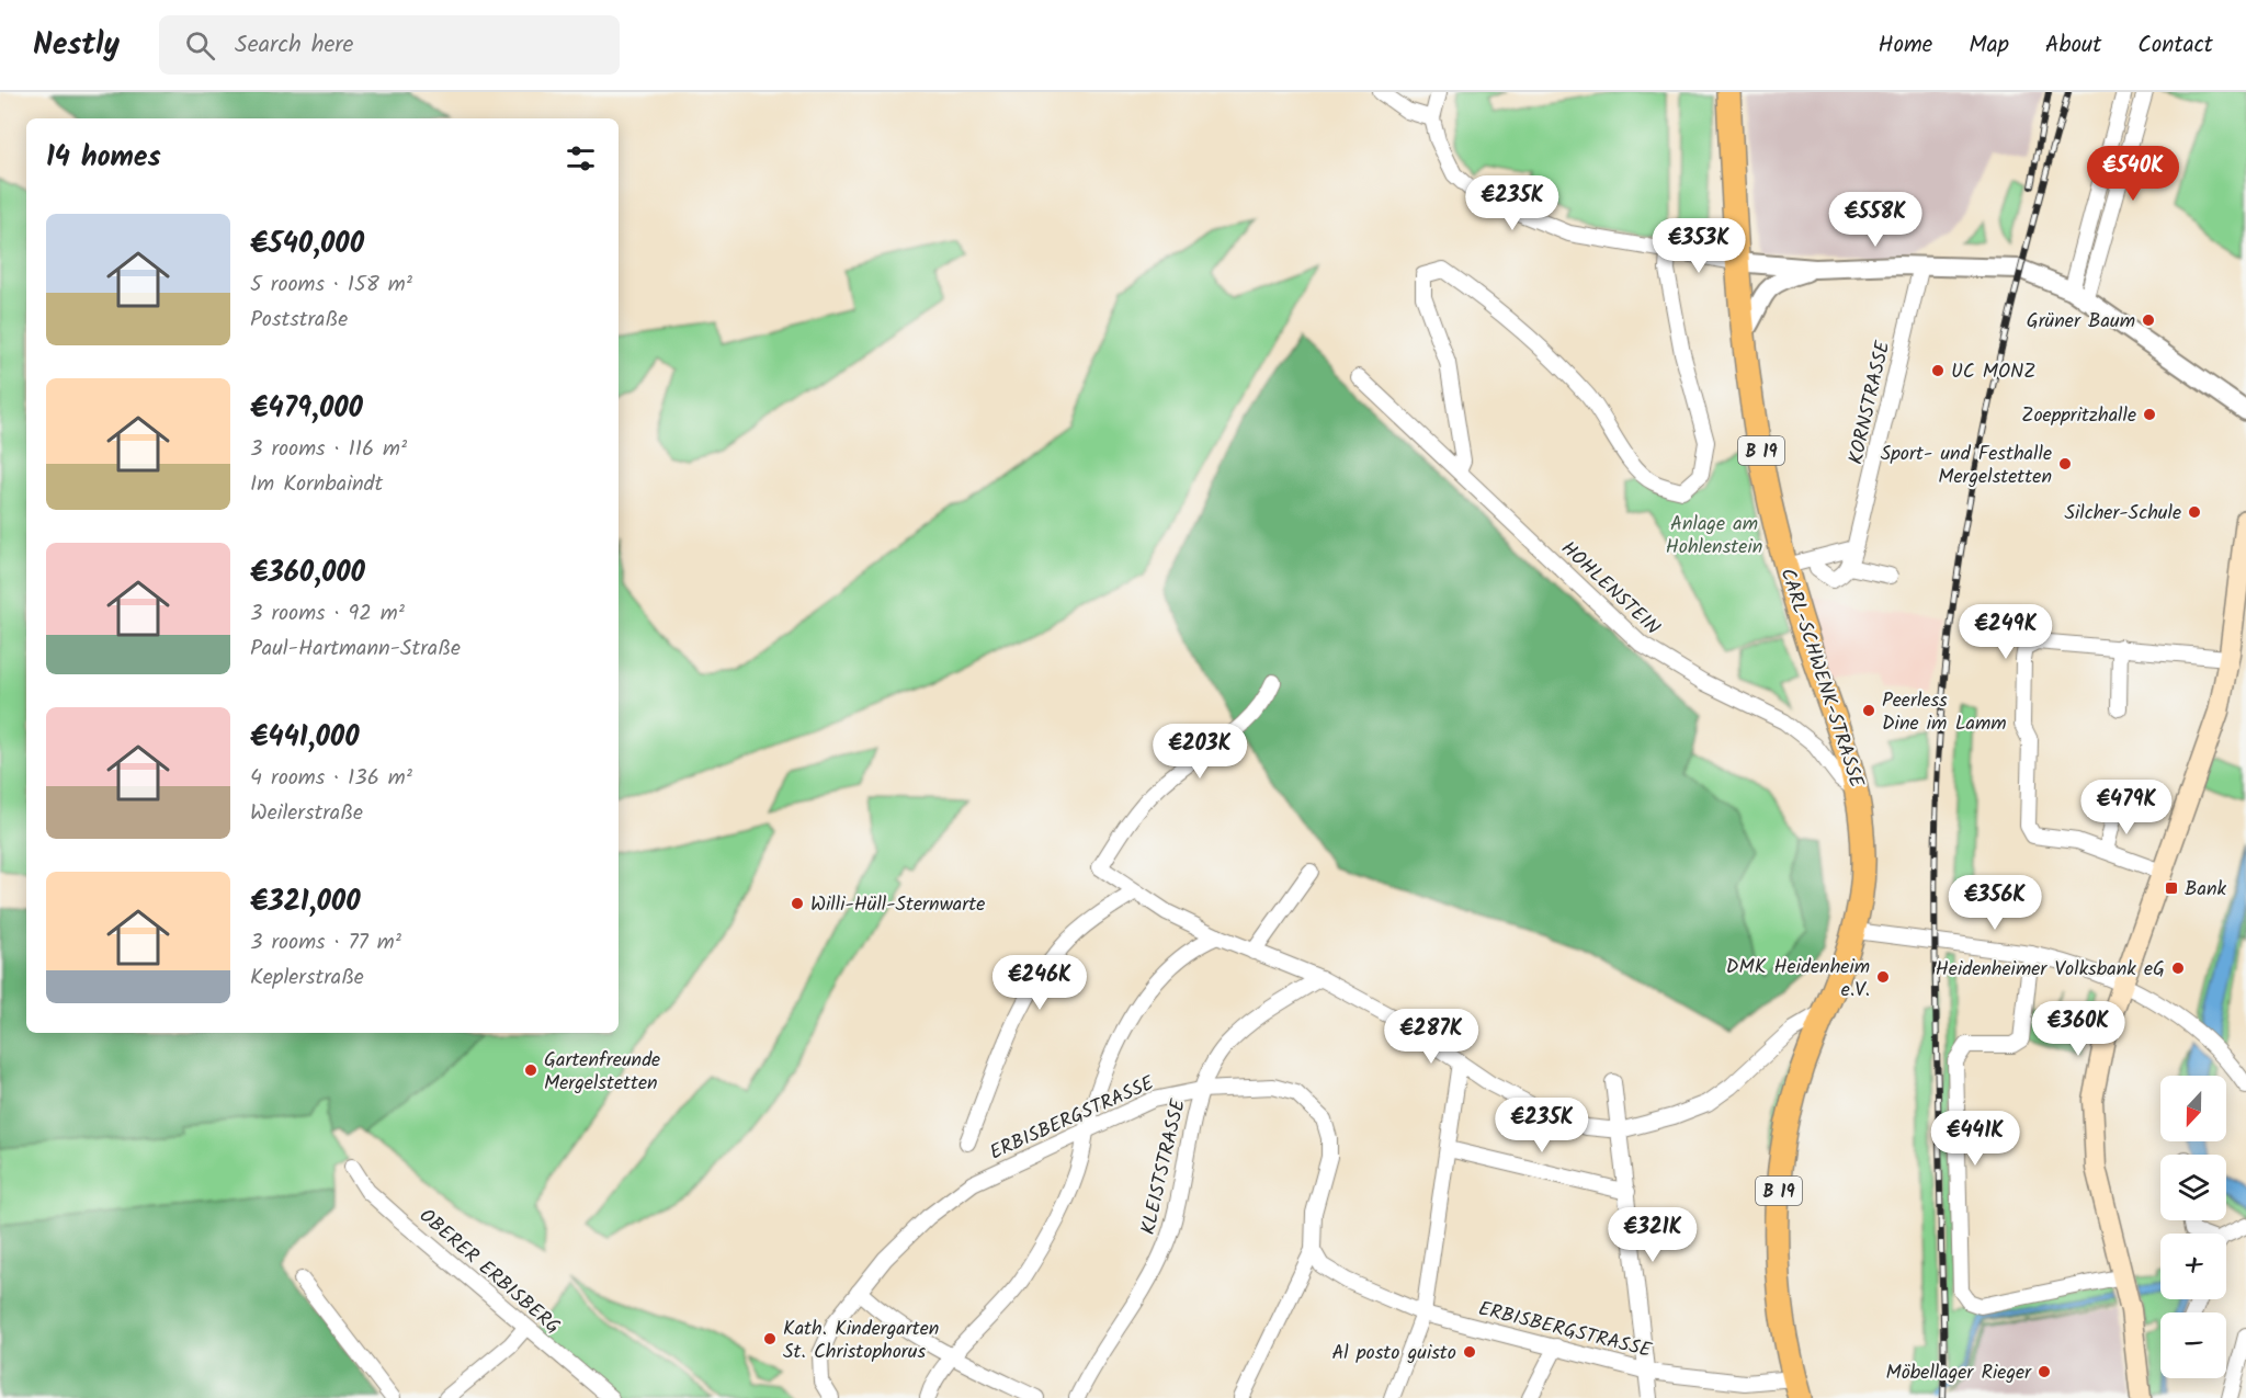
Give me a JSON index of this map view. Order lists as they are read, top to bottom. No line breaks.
{"streets":{"main road":["B 19","CARL-SCHWENK-STRASSE"],"street":["KORNSTRASSE","HOHLENSTEIN","ERBISBERGSTRASSE","KLEISTSTRASSE","OBERER ERBISBERG"]},"crossings":[["B 19","CARL-SCHWENK-STRASSE"],["HOHLENSTEIN","CARL-SCHWENK-STRASSE"],["CARL-SCHWENK-STRASSE","ERBISBERGSTRASSE"],["ERBISBERGSTRASSE","KLEISTSTRASSE"]],"parks":["Anlage am Hohlenstein"],"places":{"other":["Grüner Baum","UC MONZ","Zoeppritzhalle","Sport- und Festhalle Mergelstetten","Silcher-Schule","Peerless Dine im Lamm","Willi-Hüll-Sternwarte","Heidenheimer Volksbank eG","DMK Heidenheim e.V.","Gartenfreunde Mergelstetten","Kath. Kindergarten St. Christophorus","Al posto guisto","Möbellager Rieger"],"transit":["Bank"]},"north":"bottom","page":{"header":"Nestly","search":"Search here","nav":["Home","Map","About","Contact"],"heading":"14 homes","price":["€540K","€235K","€558K","€353K","€249K","€203K","€479K","€356K","€246K","€360K","€287K","€235K","€441K","€321K"],"list":[{"name":"€540,000","note":"5 rooms · 158 m² · Poststraße"},{"name":"€479,000","note":"3 rooms · 116 m² · Im Kornbaindt"},{"name":"€360,000","note":"3 rooms · 92 m² · Paul-Hartmann-Straße"},{"name":"€441,000","note":"4 rooms · 136 m² · Weilerstraße"},{"name":"€321,000","note":"3 rooms · 77 m² · Keplerstraße"}],"map_buttons":["+","−"]}}
